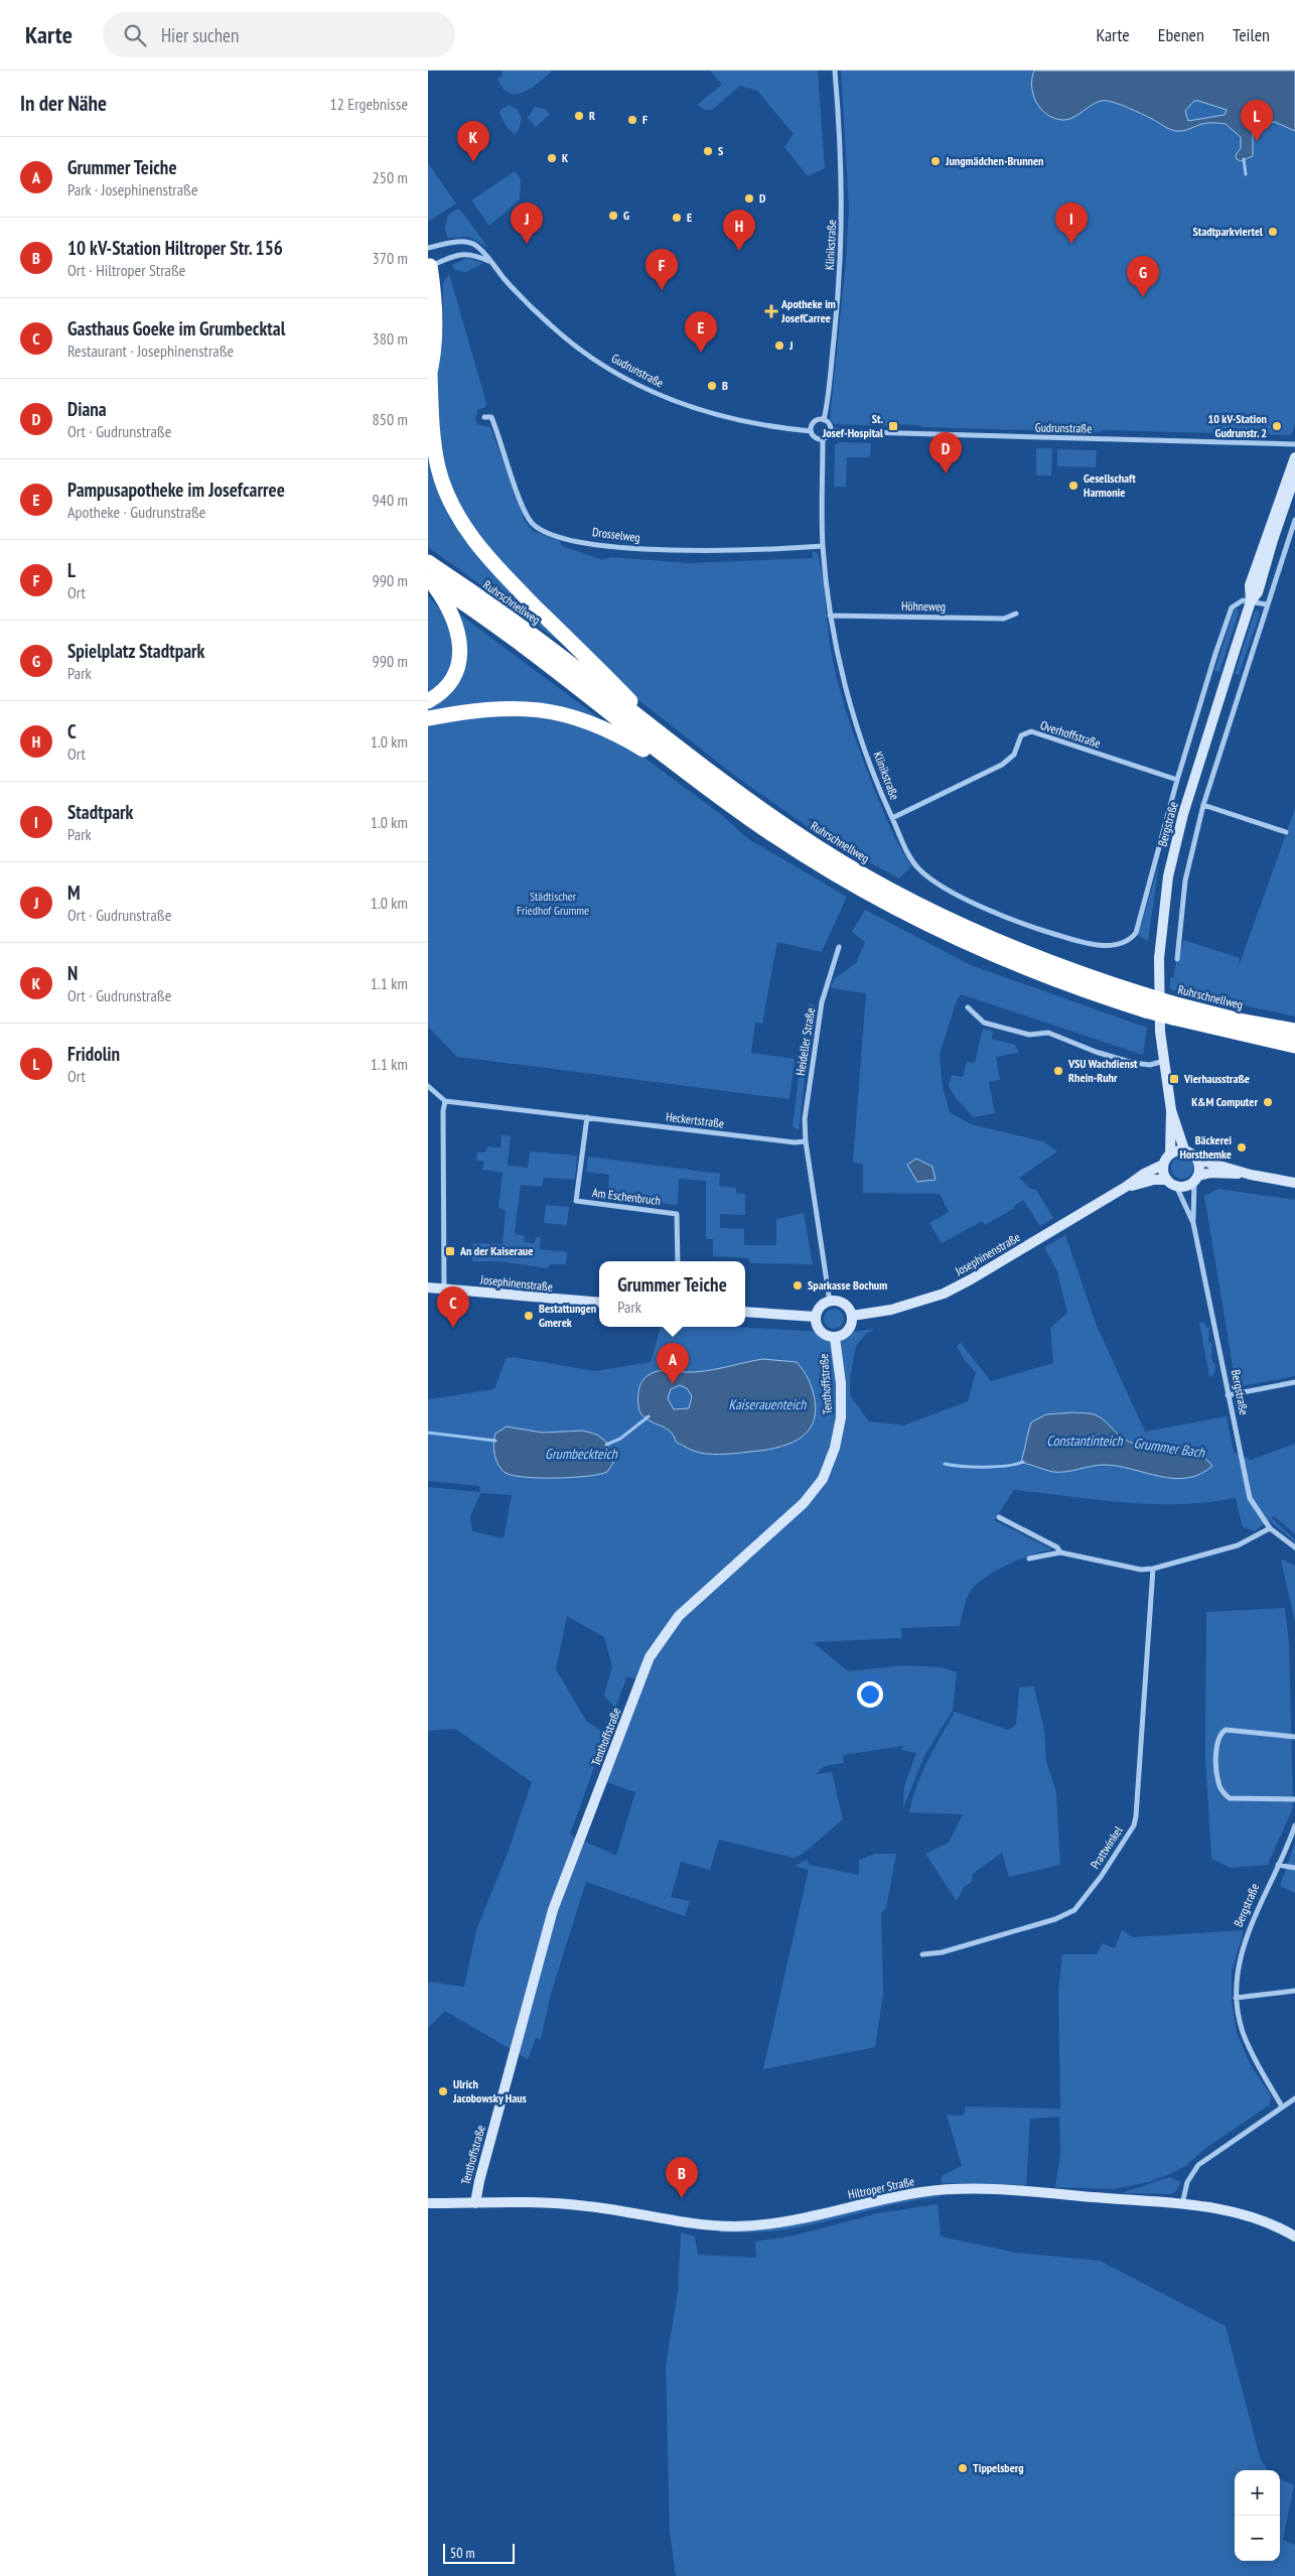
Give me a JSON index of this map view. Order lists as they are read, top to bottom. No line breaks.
{"streets":{"highway":["Ruhrschnellweg"],"street":["Klinikstraße","Gudrunstraße","Drosselweg","Höhneweg","Overhoffstraße","Bergstraße","Heideller Straße","Heckertstraße","Am Eschenbruch","Josephinenstraße","Tenthoffstraße","Prattwinkel","Hiltroper Straße"]},"crossings":[["Klinikstraße","Gudrunstraße"],["Klinikstraße","Drosselweg"],["Klinikstraße","Höhneweg"],["Klinikstraße","Overhoffstraße"],["Klinikstraße","Bergstraße"],["Overhoffstraße","Bergstraße"],["Bergstraße","Josephinenstraße"],["Heideller Straße","Heckertstraße"],["Heckertstraße","Am Eschenbruch"],["Josephinenstraße","Tenthoffstraße"],["Tenthoffstraße","Hiltroper Straße"]],"water":["Kaiserauenteich","Constantinteich","Grummer Bach","Grumbeckteich"],"parks":["Städtischer Friedhof Grumme"],"places":{"other":["R","F","S","K","Jungmädchen-Brunnen","D","G","E","Stadtparkviertel","J","B","10 kV-Station Gudrunstr. 2","Gesellschaft Harmonie","VSU Wachdienst Rhein-Ruhr","K&M Computer","Bäckerei Horsthemke","Sparkasse Bochum","Bestattungen Gmerek","Ulrich Jacobowsky Haus","Tippelsberg"],"health":["Apotheke im JosefCarree"],"transit":["St. Josef-Hospital","Vierhausstraße","An der Kaiseraue"]},"scale_bar":"50 m","page":{"header":"Karte","search":"Hier suchen","nav":["Karte","Ebenen","Teilen"],"heading":["In der Nähe","12 Ergebnisse"],"pins":["L","K","I","J","H","F","G","E","D","C","A","B"],"list":[{"mark":"A","name":"Grummer Teiche","note":"Park · Josephinenstraße","value":"250 m"},{"mark":"B","name":"10 kV-Station Hiltroper Str. 156","note":"Ort · Hiltroper Straße","value":"370 m"},{"mark":"C","name":"Gasthaus Goeke im Grumbecktal","note":"Restaurant · Josephinenstraße","value":"380 m"},{"mark":"D","name":"Diana","note":"Ort · Gudrunstraße","value":"850 m"},{"mark":"E","name":"Pampusapotheke im Josefcarree","note":"Apotheke · Gudrunstraße","value":"940 m"},{"mark":"F","name":"L","note":"Ort","value":"990 m"},{"mark":"G","name":"Spielplatz Stadtpark","note":"Park","value":"990 m"},{"mark":"H","name":"C","note":"Ort","value":"1.0 km"},{"mark":"I","name":"Stadtpark","note":"Park","value":"1.0 km"},{"mark":"J","name":"M","note":"Ort · Gudrunstraße","value":"1.0 km"},{"mark":"K","name":"N","note":"Ort · Gudrunstraße","value":"1.1 km"},{"mark":"L","name":"Fridolin","note":"Ort","value":"1.1 km"}],"popup":["Grummer Teiche","Park"],"map_buttons":["+","−"],"scale":"50 m"}}
